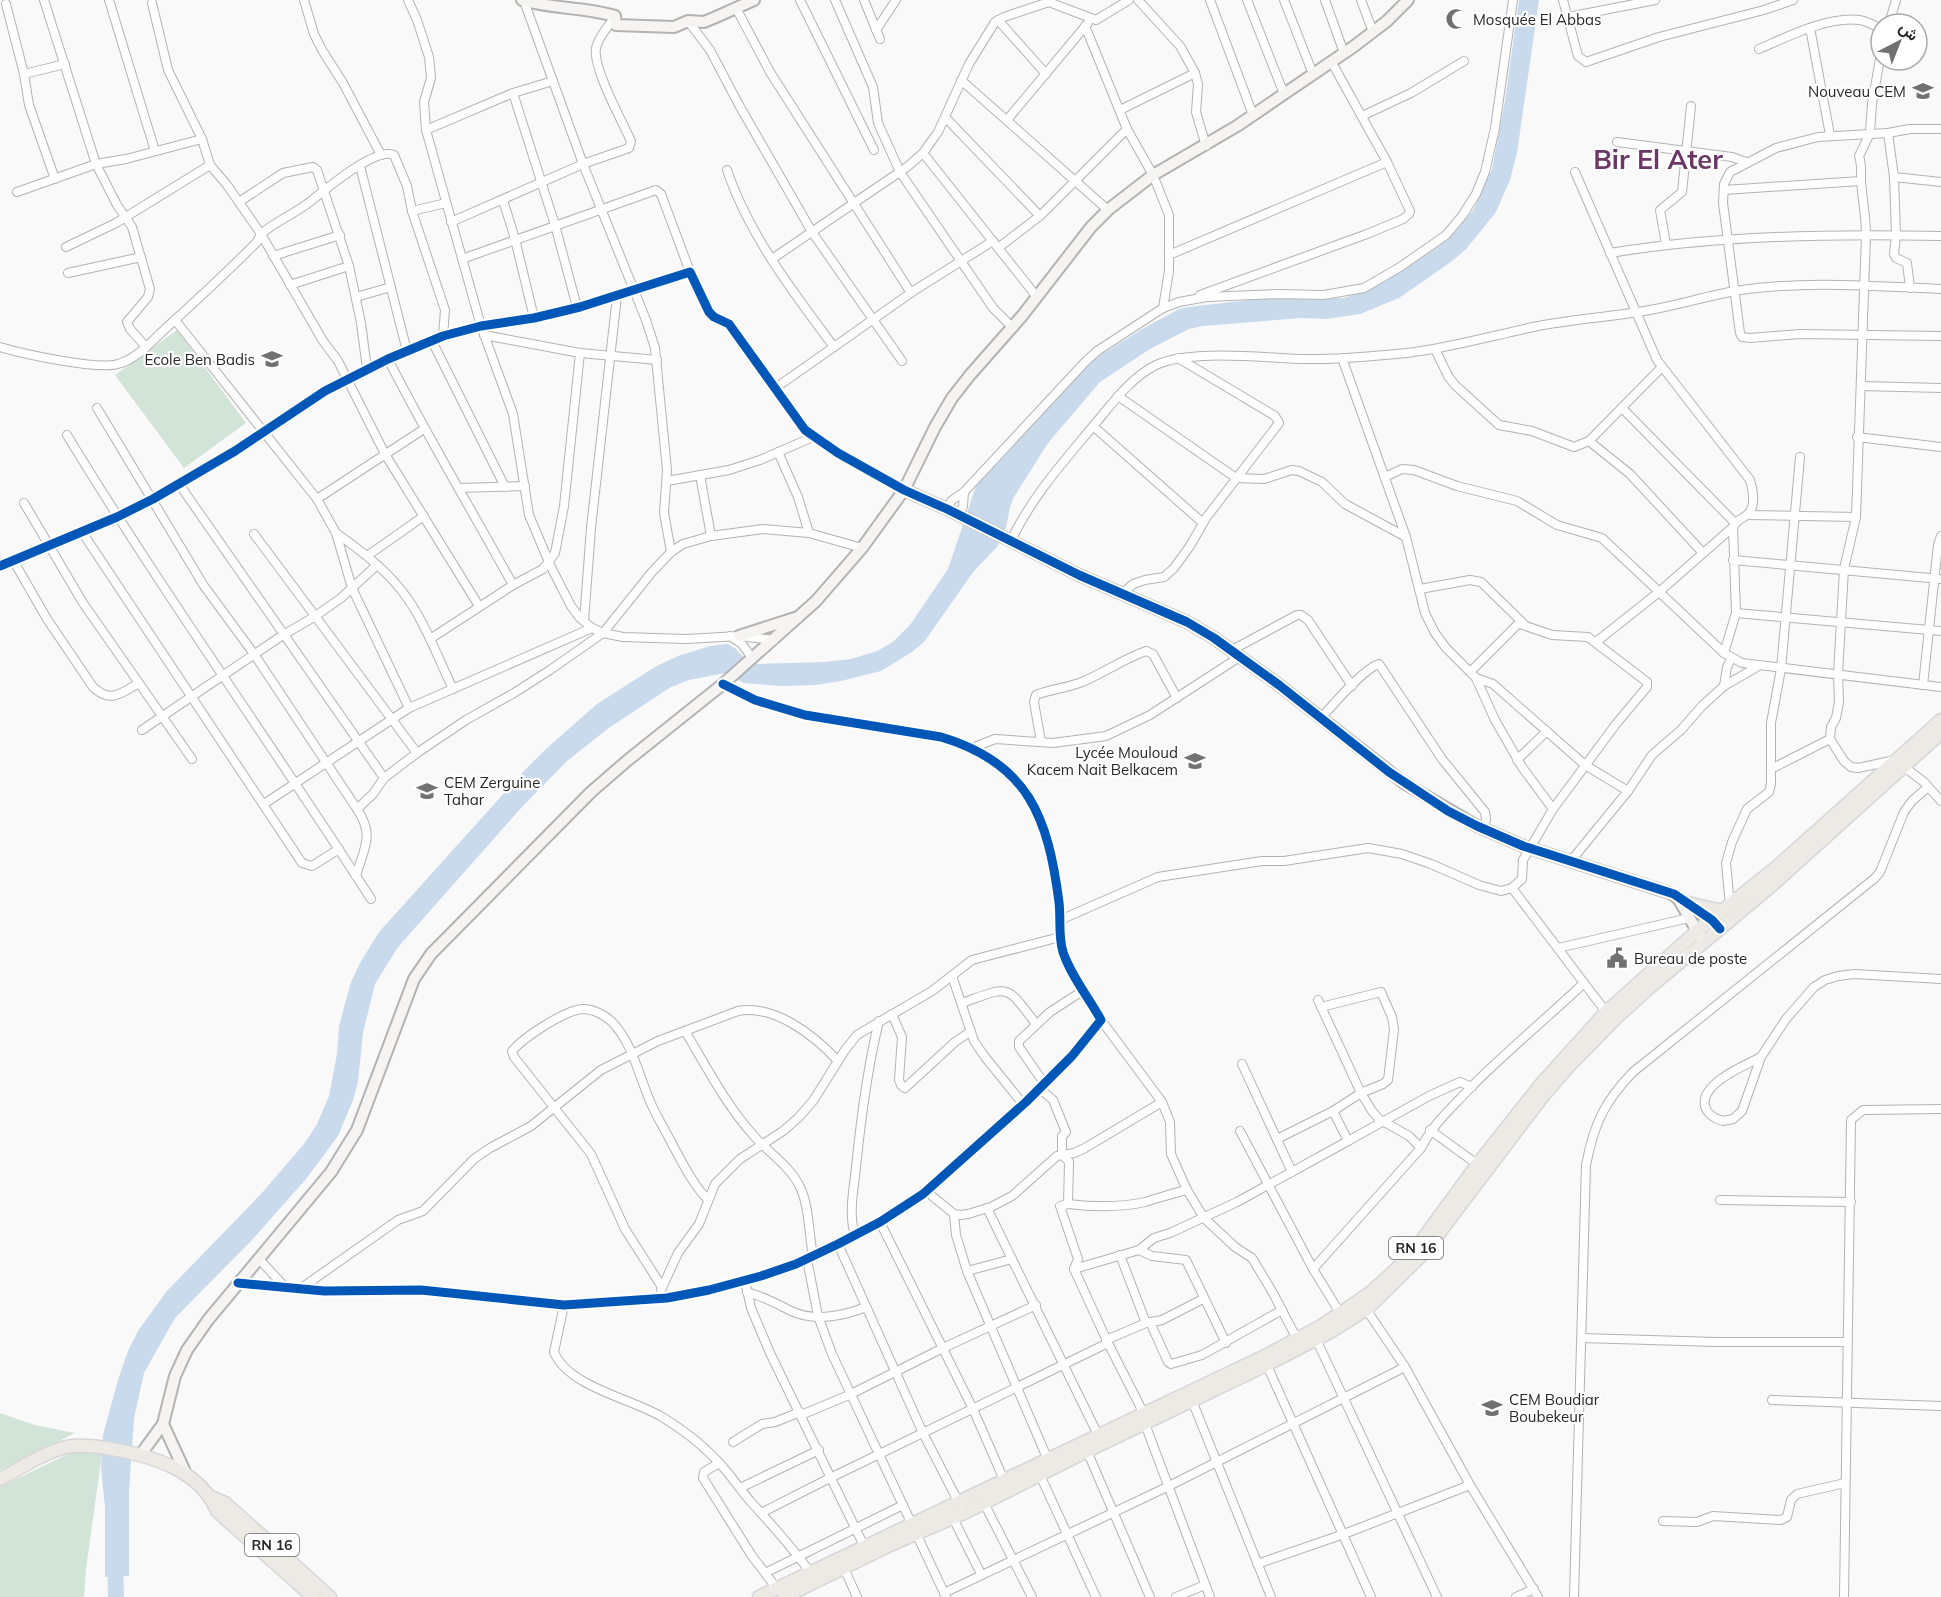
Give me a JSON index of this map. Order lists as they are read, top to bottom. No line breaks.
{"streets":{"main road":["RN 16"]},"districts":["Bir El Ater"],"places":{"mosque":["Mosquée El Abbas"],"school or university":["Nouveau CEM","Ecole Ben Badis","Lycée Mouloud Kacem Nait Belkacem","CEM Zerguine Tahar","CEM Boudiar Boubekeur"],"public building":["Bureau de poste"]},"north":"top right"}
